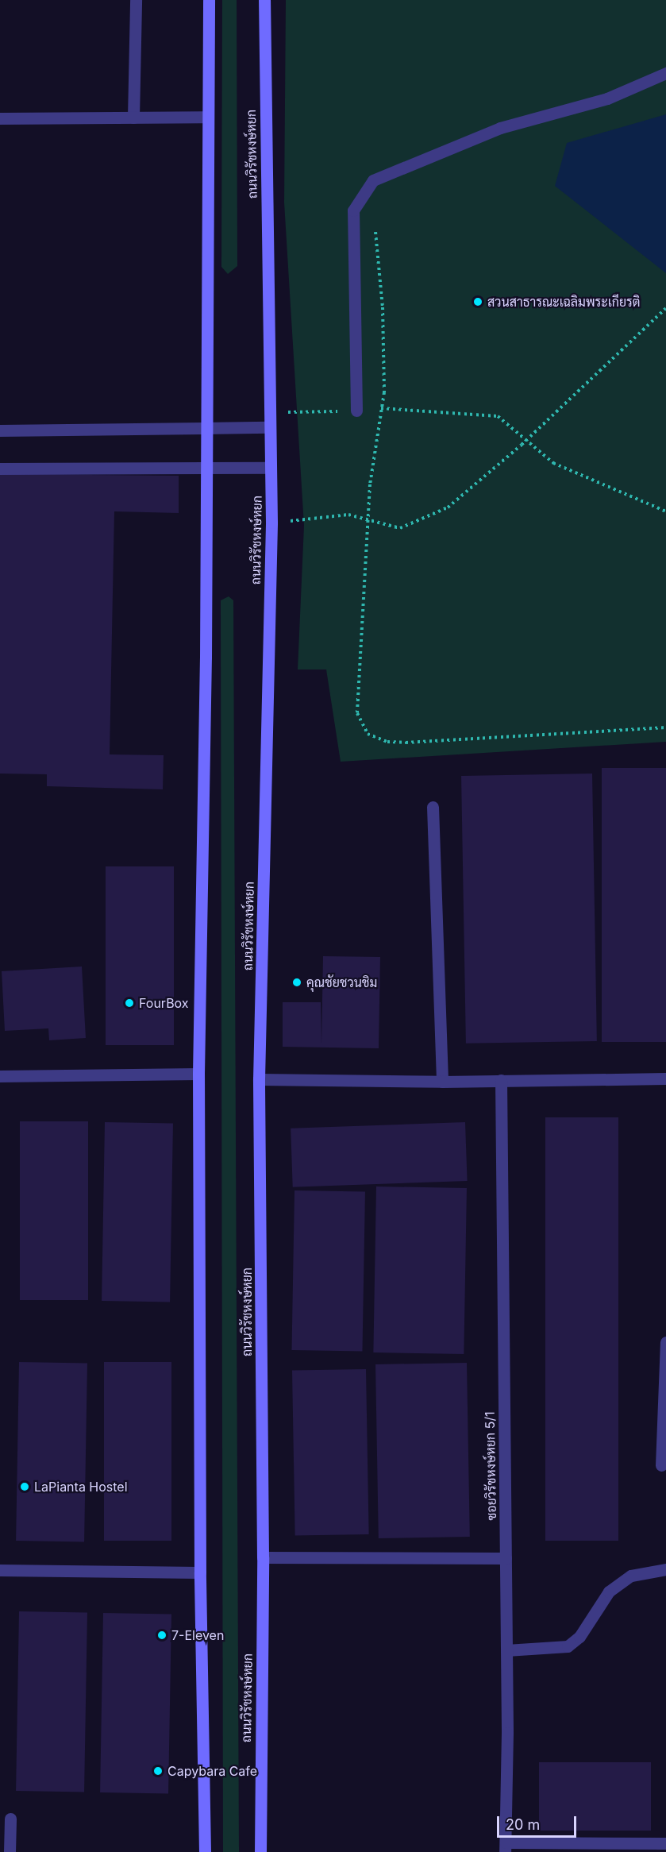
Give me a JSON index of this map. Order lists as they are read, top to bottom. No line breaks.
{"streets":{"main road":["ถนนวิรัชหงษ์หยก"],"street":["ซอยวิรัชหงษ์หยก 5/1"]},"places":["สวนสาธารณะเฉลิมพระเกียรติ","คุณชัยชวนชิม","FourBox","LaPianta Hostel","7-Eleven","Capybara Cafe"],"scale_bar":"20 m"}
